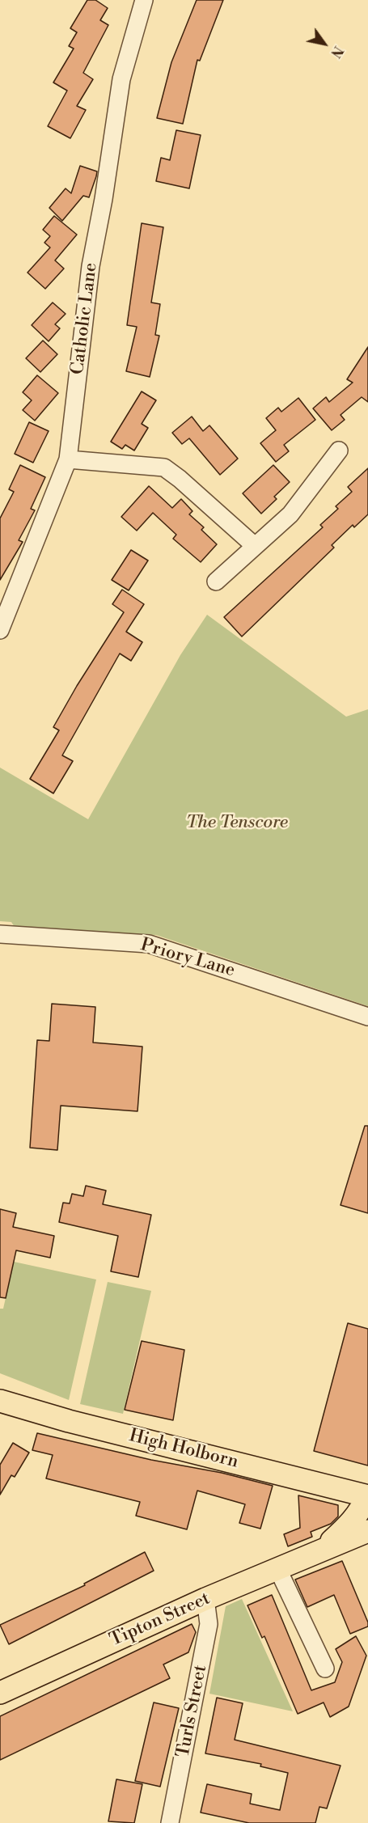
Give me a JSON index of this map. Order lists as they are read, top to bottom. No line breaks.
{"streets":{"main road":["High Holborn","Tipton Street"],"street":["Catholic Lane","Priory Lane","Turls Street"]},"crossings":[["High Holborn","Tipton Street"],["Tipton Street","Turls Street"]],"parks":["The Tenscore"],"north":"bottom right"}
